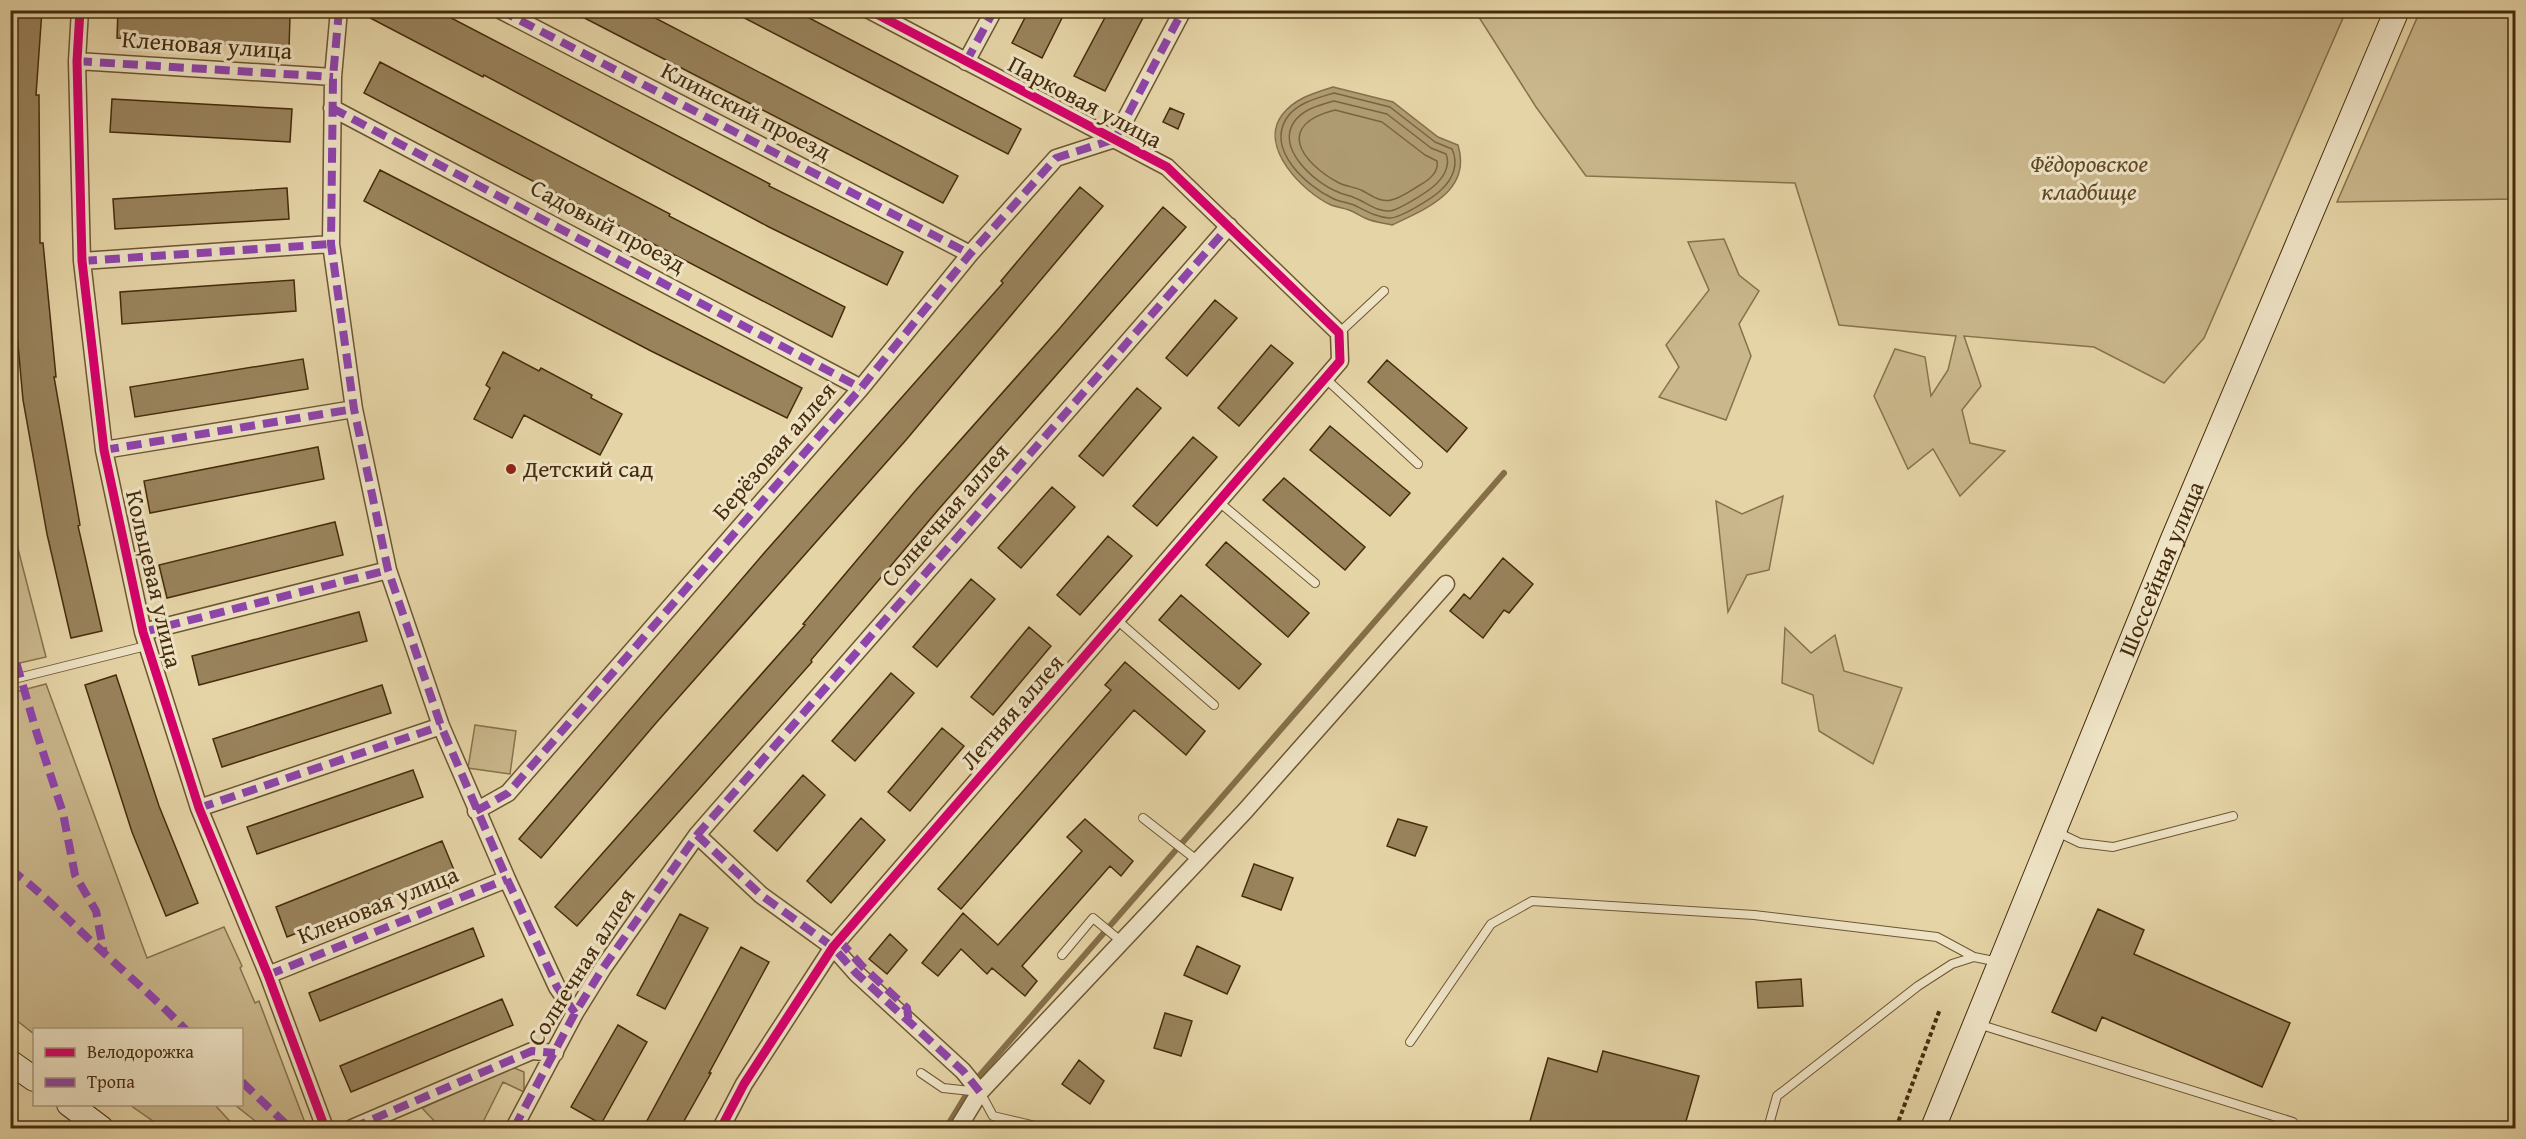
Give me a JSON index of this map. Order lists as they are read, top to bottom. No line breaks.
{"streets":{"main road":["Шоссейная улица"],"street":["Кленовая улица","Парковая улица","Клинский проезд","Садовый проезд","Берёзовая аллея","Солнечная аллея","Кольцевая улица","Летняя аллея"]},"crossings":[["Кленовая улица","Кольцевая улица"],["Парковая улица","Берёзовая аллея"],["Парковая улица","Солнечная аллея"],["Парковая улица","Летняя аллея"],["Клинский проезд","Берёзовая аллея"],["Садовый проезд","Берёзовая аллея"]],"parks":["Фёдоровское кладбище"],"places":["Детский сад"],"legend":["Велодорожка","Тропа"]}
